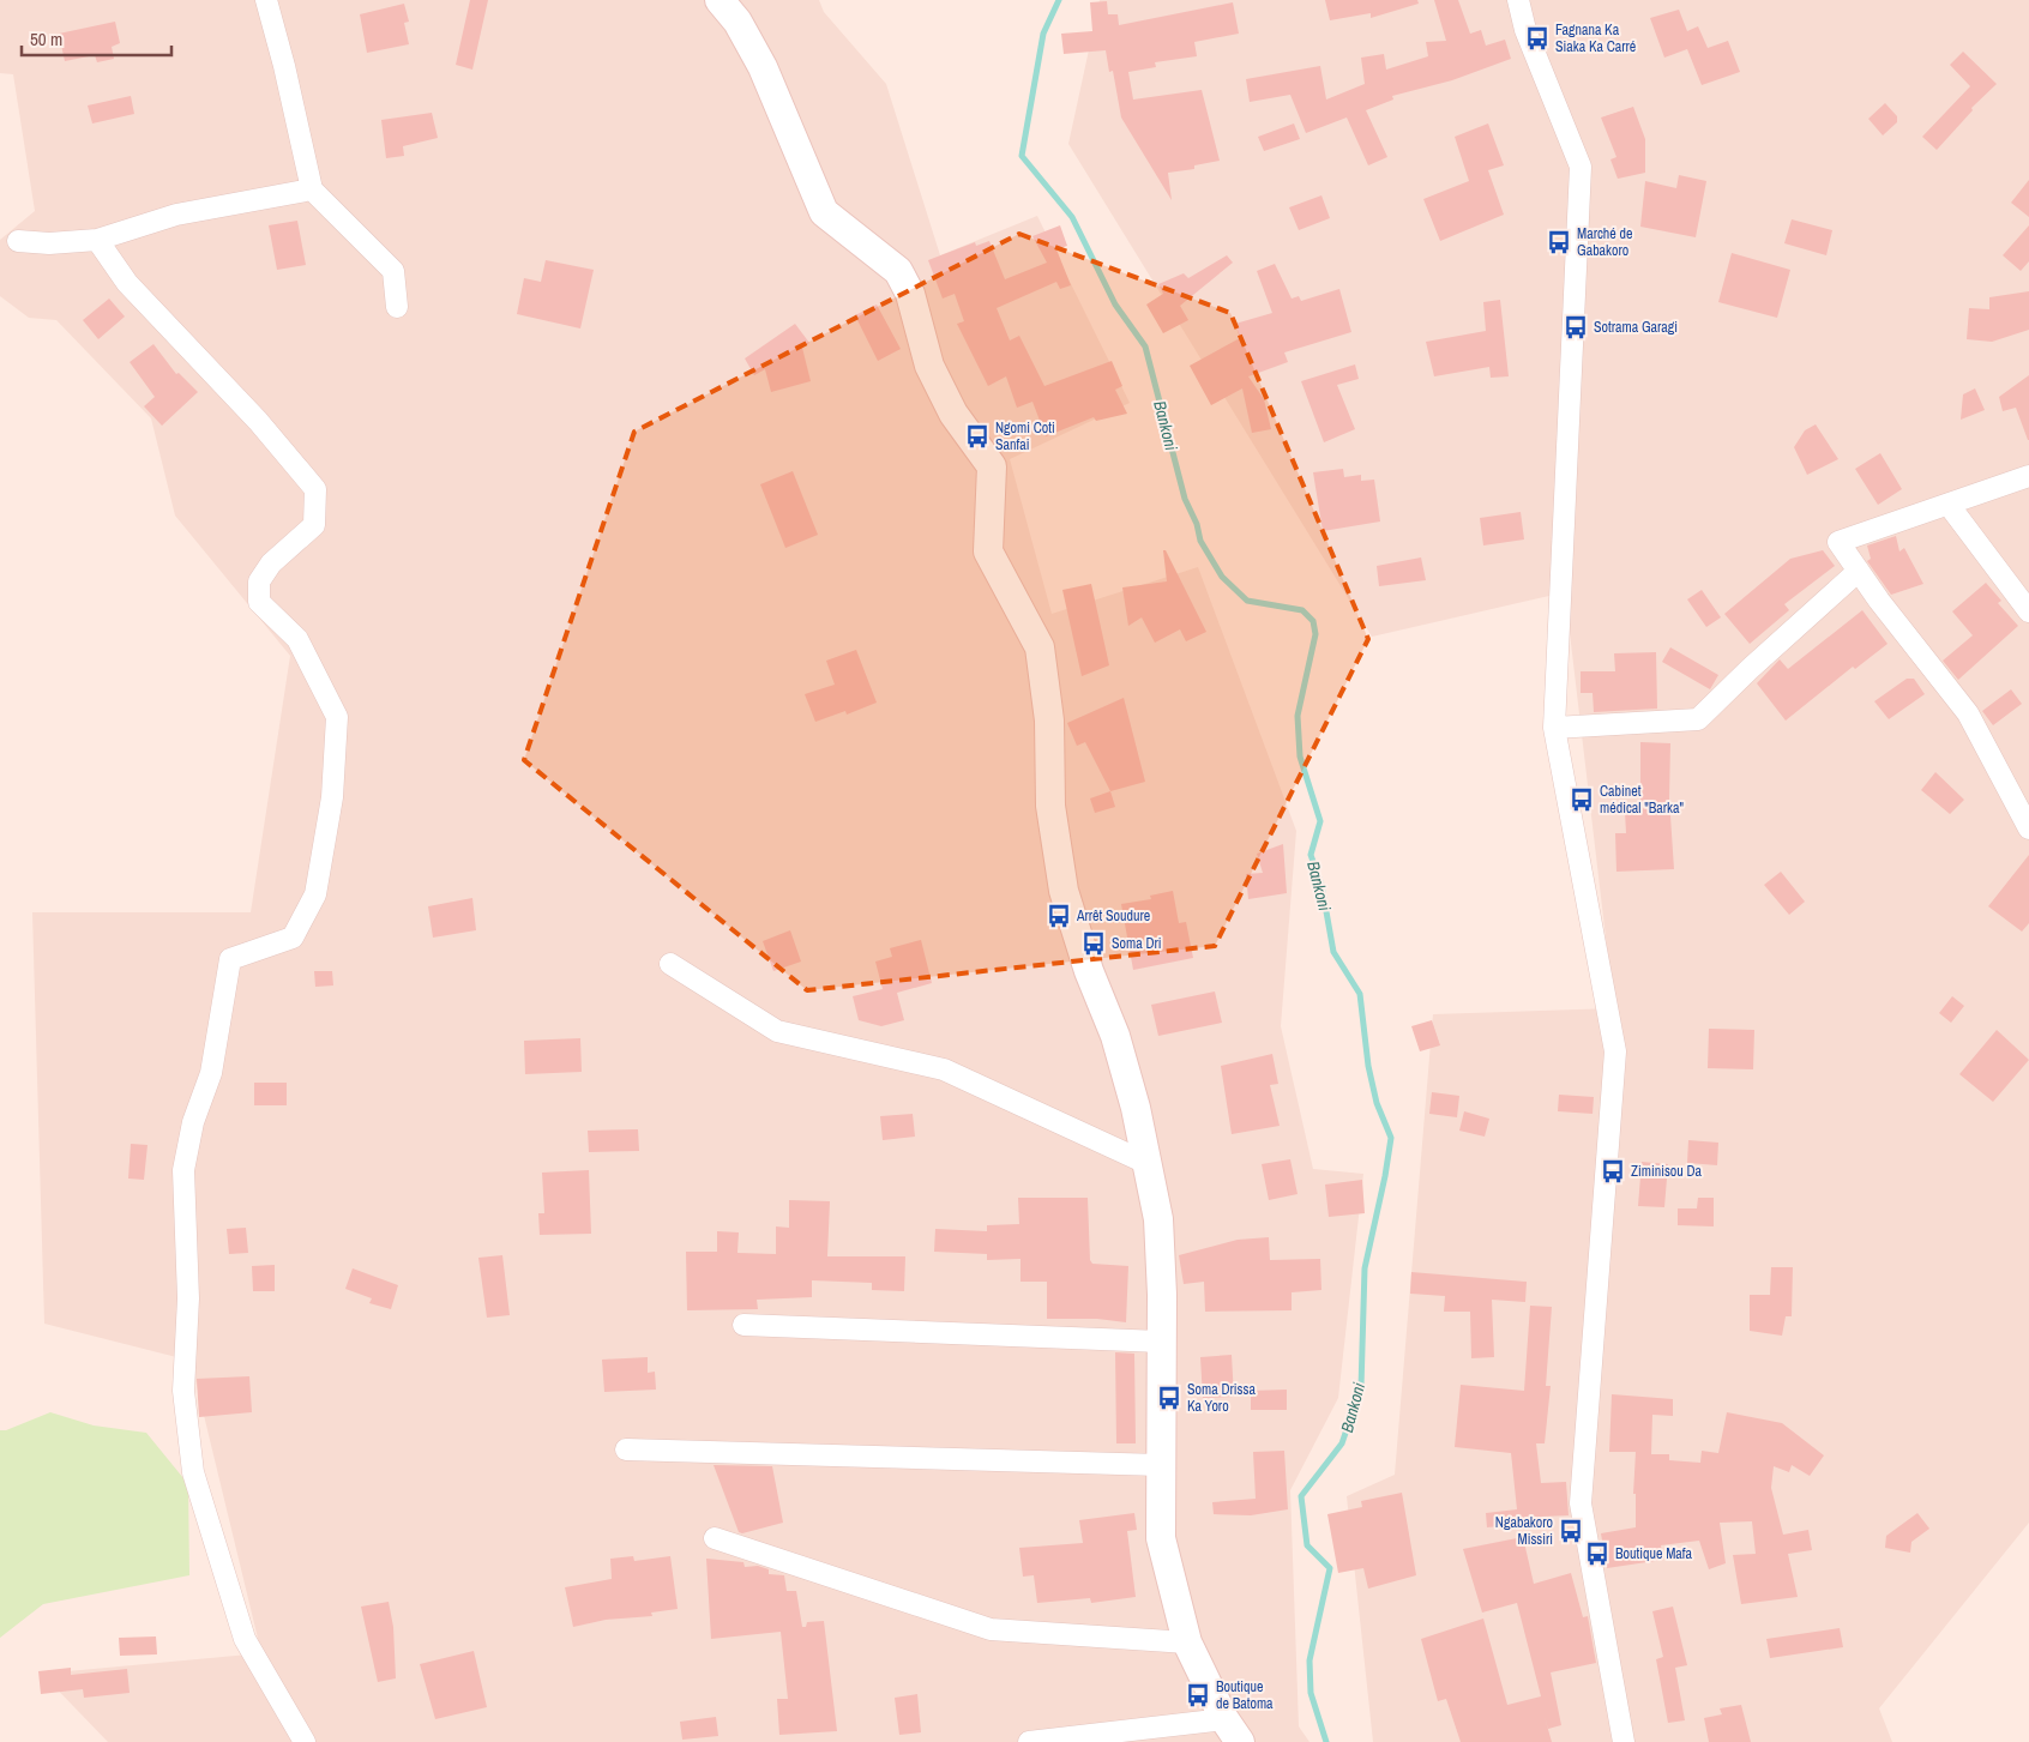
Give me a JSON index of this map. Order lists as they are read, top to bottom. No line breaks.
{"water":["Bankoni"],"places":{"bus stop":["Fagnana Ka Siaka Ka Carré","Marché de Gabakoro","Sotrama Garagi","Ngomi Coti Sanfai","Cabinet médical \"Barka\"","Arrêt Soudure","Soma Dri","Ziminisou Da","Soma Drissa Ka Yoro","Ngabakoro Missiri","Boutique Mafa","Boutique de Batoma"]},"scale_bar":"50 m"}
